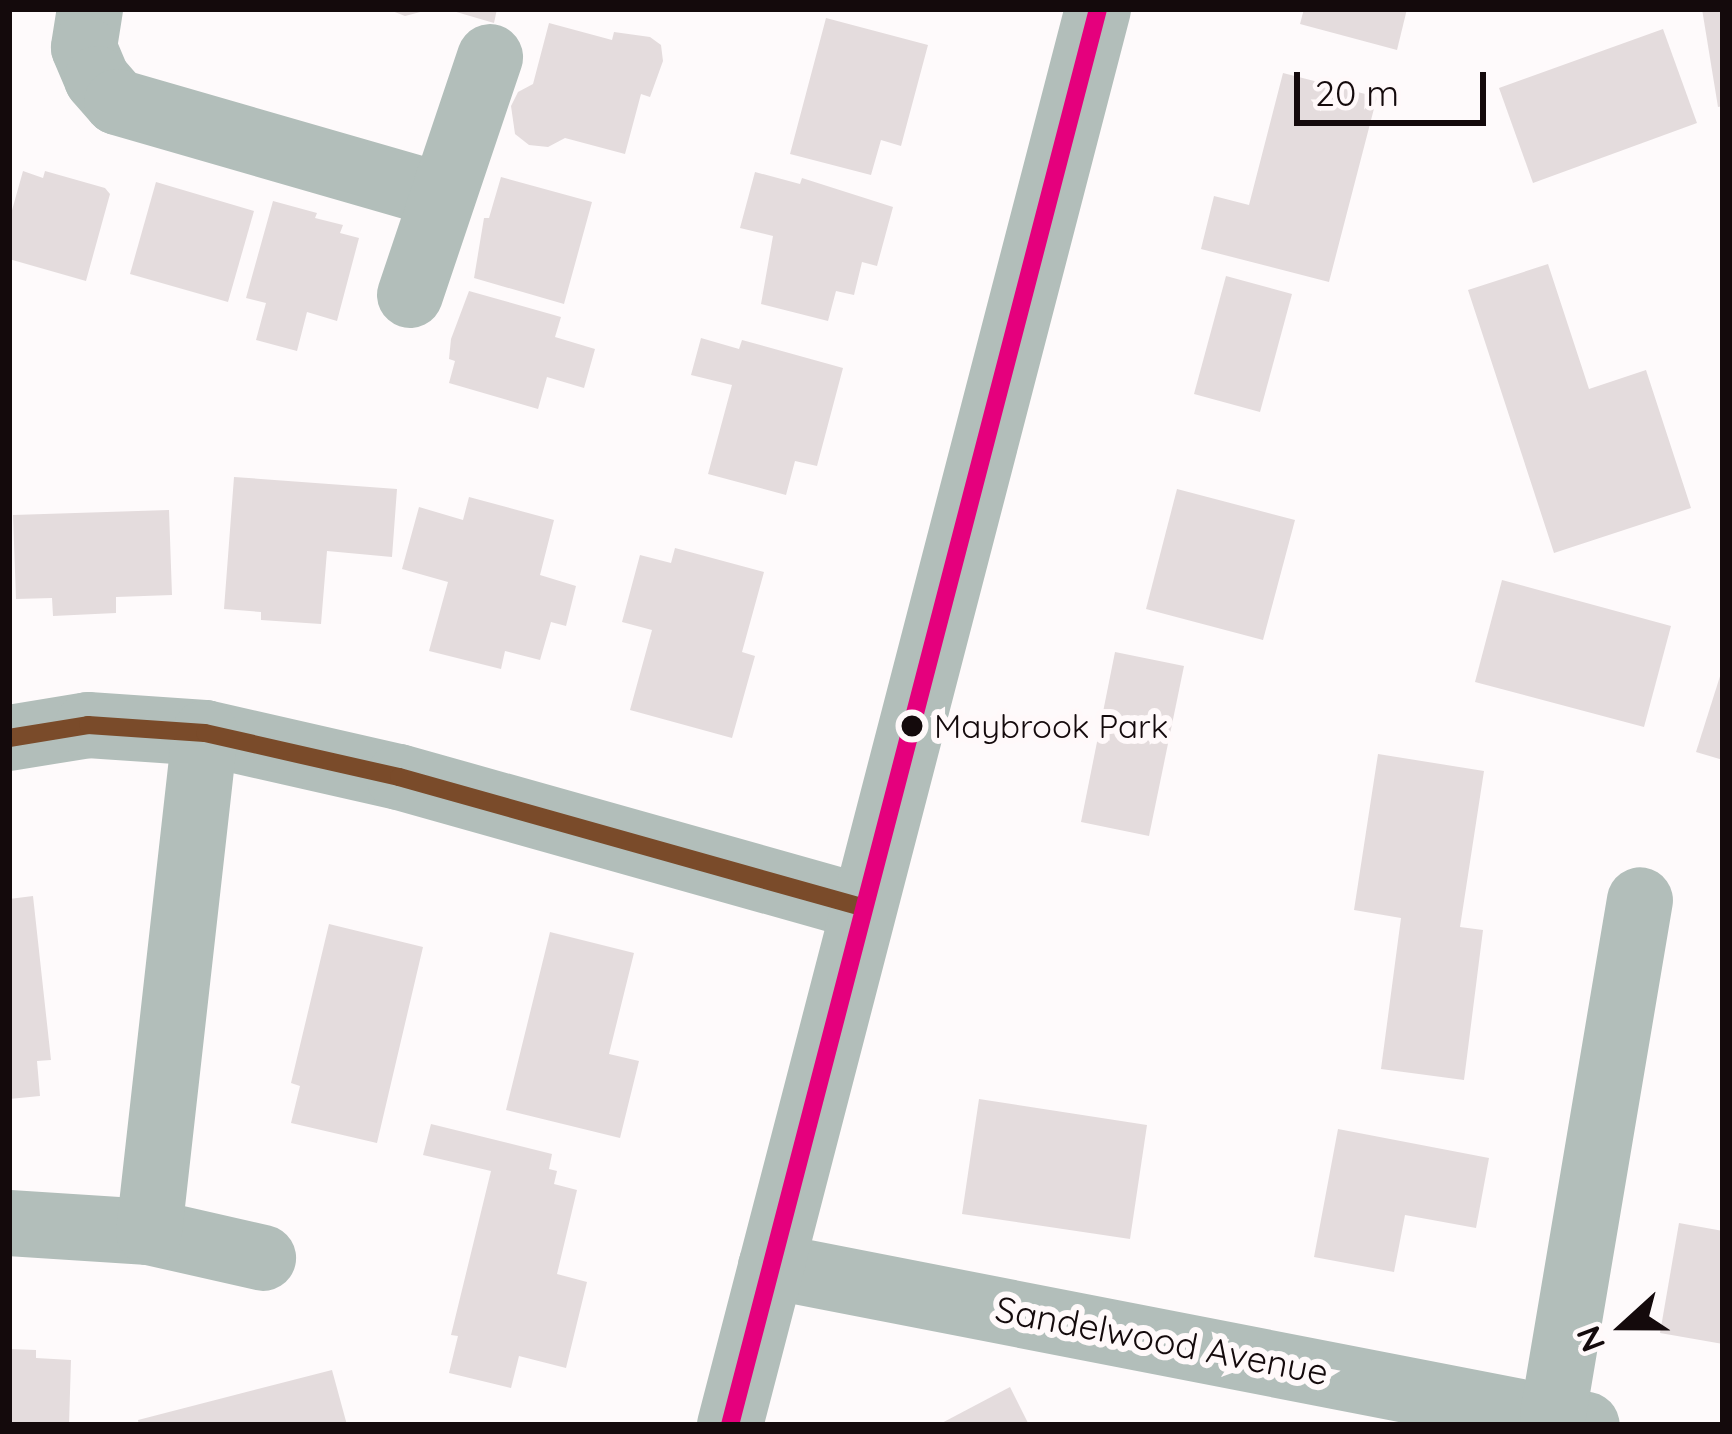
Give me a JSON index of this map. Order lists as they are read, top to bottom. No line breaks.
{"streets":{"street":["Sandelwood Avenue"]},"places":["Maybrook Park"],"scale_bar":"20 m","north":"left"}
